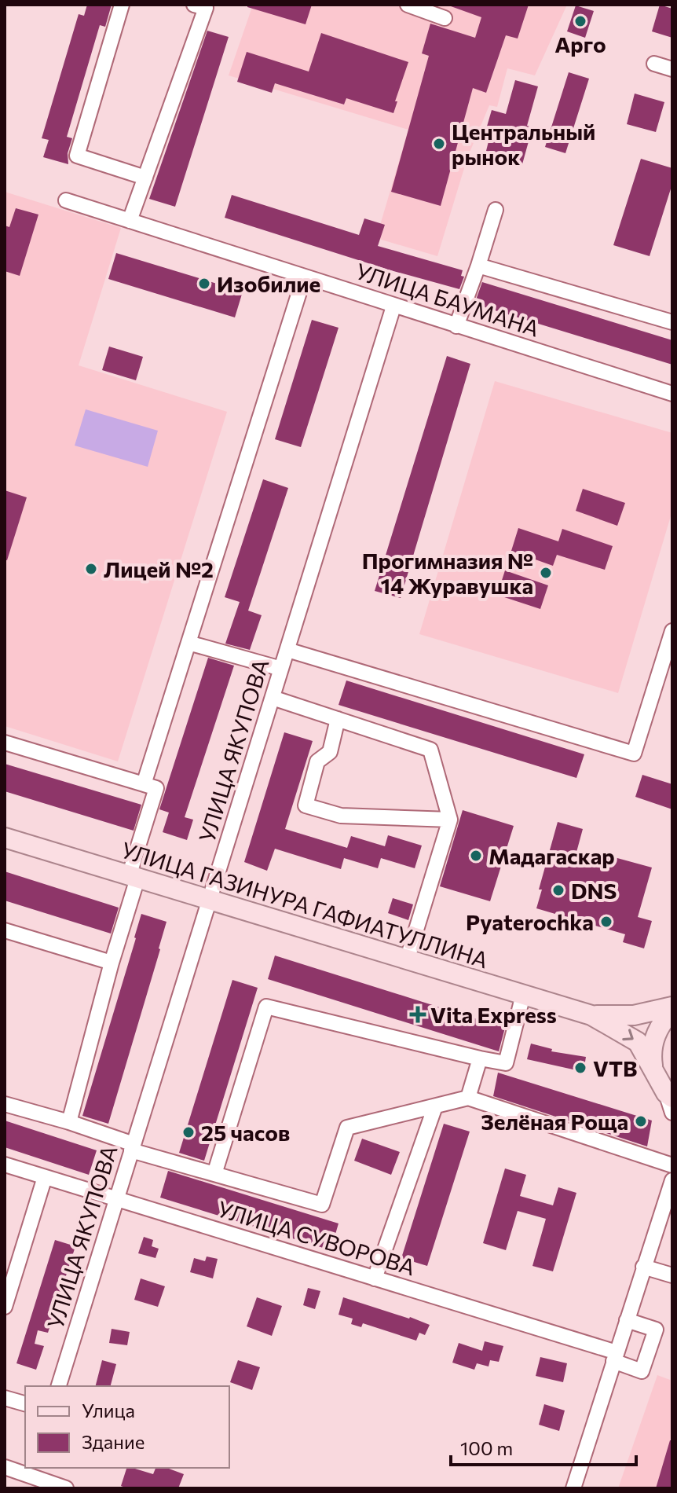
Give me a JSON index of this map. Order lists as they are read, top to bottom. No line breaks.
{"streets":{"main road":["УЛИЦА ГАЗИНУРА ГАФИАТУЛЛИНА"],"street":["УЛИЦА БАУМАНА","УЛИЦА ЯКУПОВА","УЛИЦА СУВОРОВА"]},"crossings":[["УЛИЦА БАУМАНА","УЛИЦА ЯКУПОВА"],["УЛИЦА ЯКУПОВА","УЛИЦА ГАЗИНУРА ГАФИАТУЛЛИНА"],["УЛИЦА ЯКУПОВА","УЛИЦА СУВОРОВА"]],"places":{"other":["Арго","Центральный рынок","Изобилие","Лицей №2","Прогимназия № 14 Журавушка","Мадагаскар","DNS","Pyaterochka","VTB","Зелёная Роща","25 часов"],"health":["Vita Express"]},"legend":["Улица","Здание"],"scale_bar":"100 m"}
